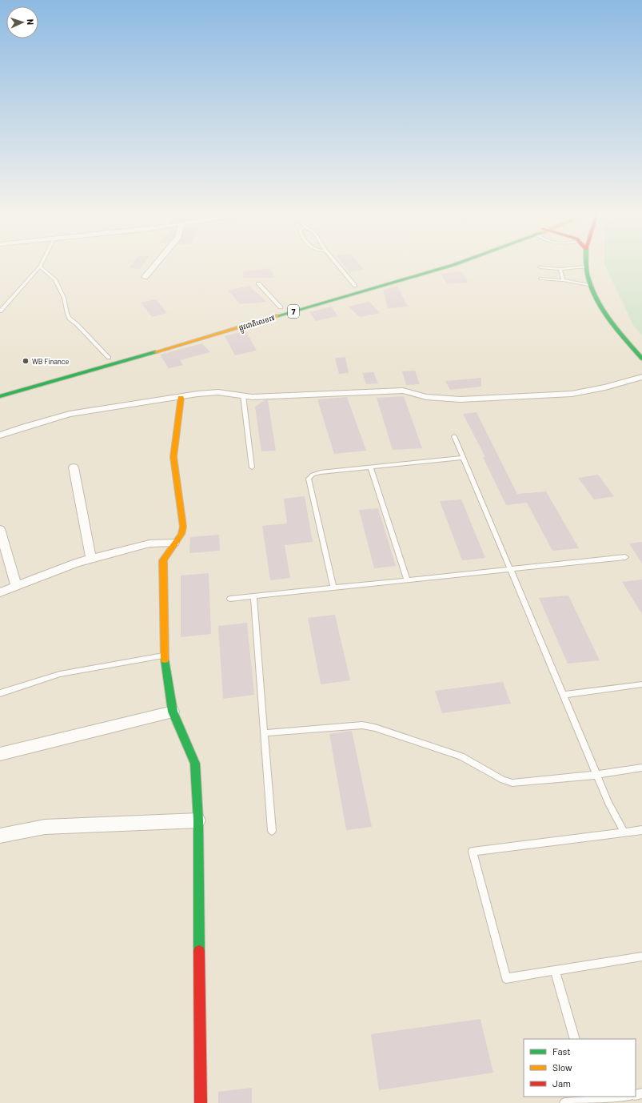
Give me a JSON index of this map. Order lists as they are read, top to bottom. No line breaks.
{"streets":{"main road":["7","ផ្លូវជាតិលេខ៧"]},"places":["WB Finance"],"legend":["Fast","Slow","Jam"],"north":"right"}
